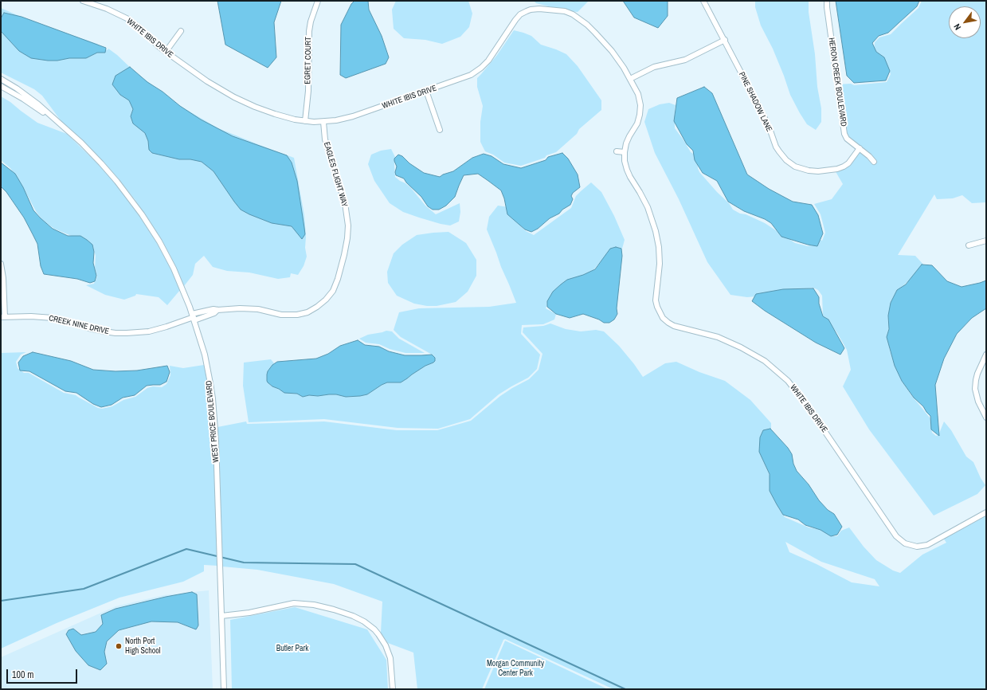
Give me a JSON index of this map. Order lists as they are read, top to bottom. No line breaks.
{"streets":{"street":["WHITE IBIS DRIVE","EGRET COURT","HERON CREEK BOULEVARD","PINE SHADOW LANE","EAGLES FLIGHT WAY","CREEK NINE DRIVE","WEST PRICE BOULEVARD"]},"crossings":[["WHITE IBIS DRIVE","EGRET COURT"],["WHITE IBIS DRIVE","EAGLES FLIGHT WAY"],["HERON CREEK BOULEVARD","PINE SHADOW LANE"],["EAGLES FLIGHT WAY","CREEK NINE DRIVE"],["EAGLES FLIGHT WAY","WEST PRICE BOULEVARD"],["CREEK NINE DRIVE","WEST PRICE BOULEVARD"]],"parks":["Butler Park","Morgan Community Center Park"],"places":["North Port High School"],"scale_bar":"100 m","north":"bottom left"}
